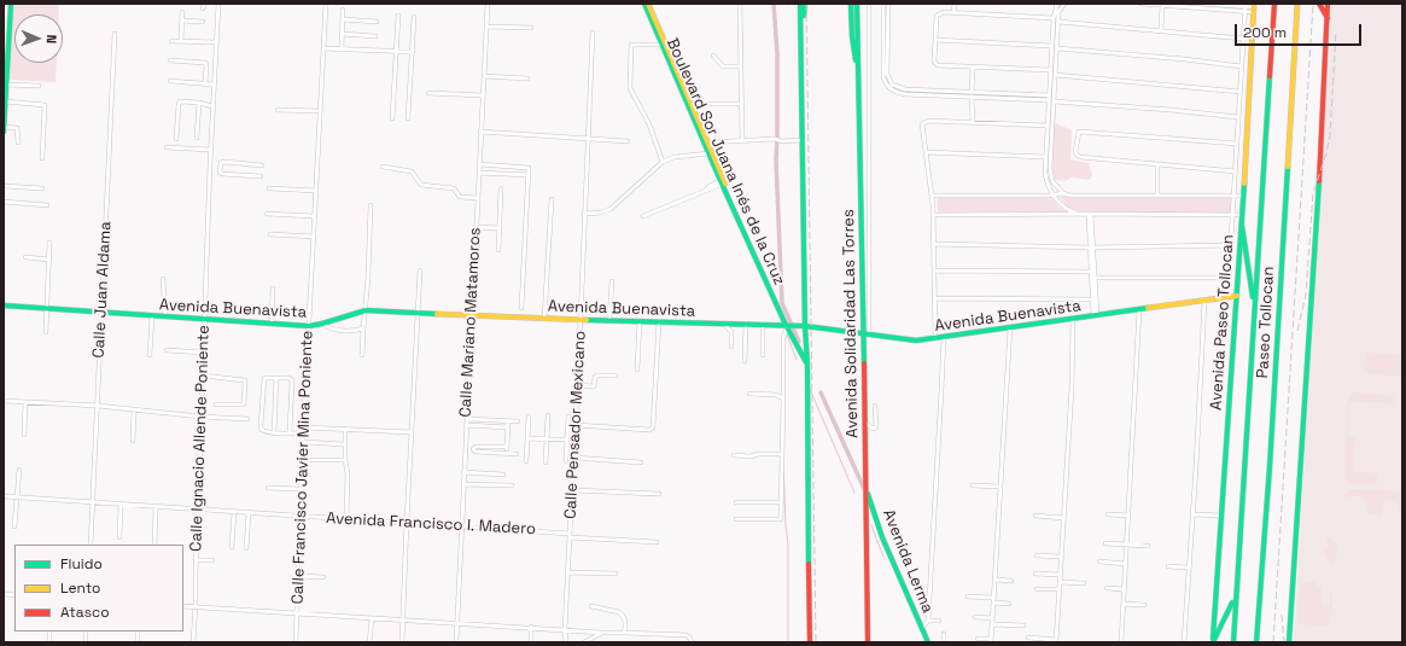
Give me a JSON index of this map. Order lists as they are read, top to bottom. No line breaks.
{"streets":{"main road":["Boulevard Sor Juana Inés de la Cruz","Avenida Buenavista","Avenida Paseo Tollocan","Paseo Tollocan","Avenida Solidaridad Las Torres","Avenida Lerma"],"street":["Calle Juan Aldama","Calle Mariano Matamoros","Calle Pensador Mexicano","Calle Ignacio Allende Poniente","Calle Francisco Javier Mina Poniente","Avenida Francisco I. Madero"]},"crossings":[["Boulevard Sor Juana Inés de la Cruz","Avenida Buenavista"],["Calle Juan Aldama","Avenida Buenavista"],["Calle Juan Aldama","Avenida Francisco I. Madero"],["Avenida Buenavista","Calle Mariano Matamoros"],["Avenida Buenavista","Avenida Paseo Tollocan"],["Avenida Buenavista","Avenida Solidaridad Las Torres"],["Avenida Buenavista","Calle Pensador Mexicano"],["Avenida Buenavista","Calle Ignacio Allende Poniente"],["Avenida Buenavista","Calle Francisco Javier Mina Poniente"],["Calle Mariano Matamoros","Avenida Francisco I. Madero"],["Avenida Solidaridad Las Torres","Avenida Lerma"],["Calle Pensador Mexicano","Avenida Francisco I. Madero"],["Calle Ignacio Allende Poniente","Avenida Francisco I. Madero"],["Calle Francisco Javier Mina Poniente","Avenida Francisco I. Madero"]],"legend":["Fluido","Lento","Atasco"],"scale_bar":"200 m","north":"right"}
